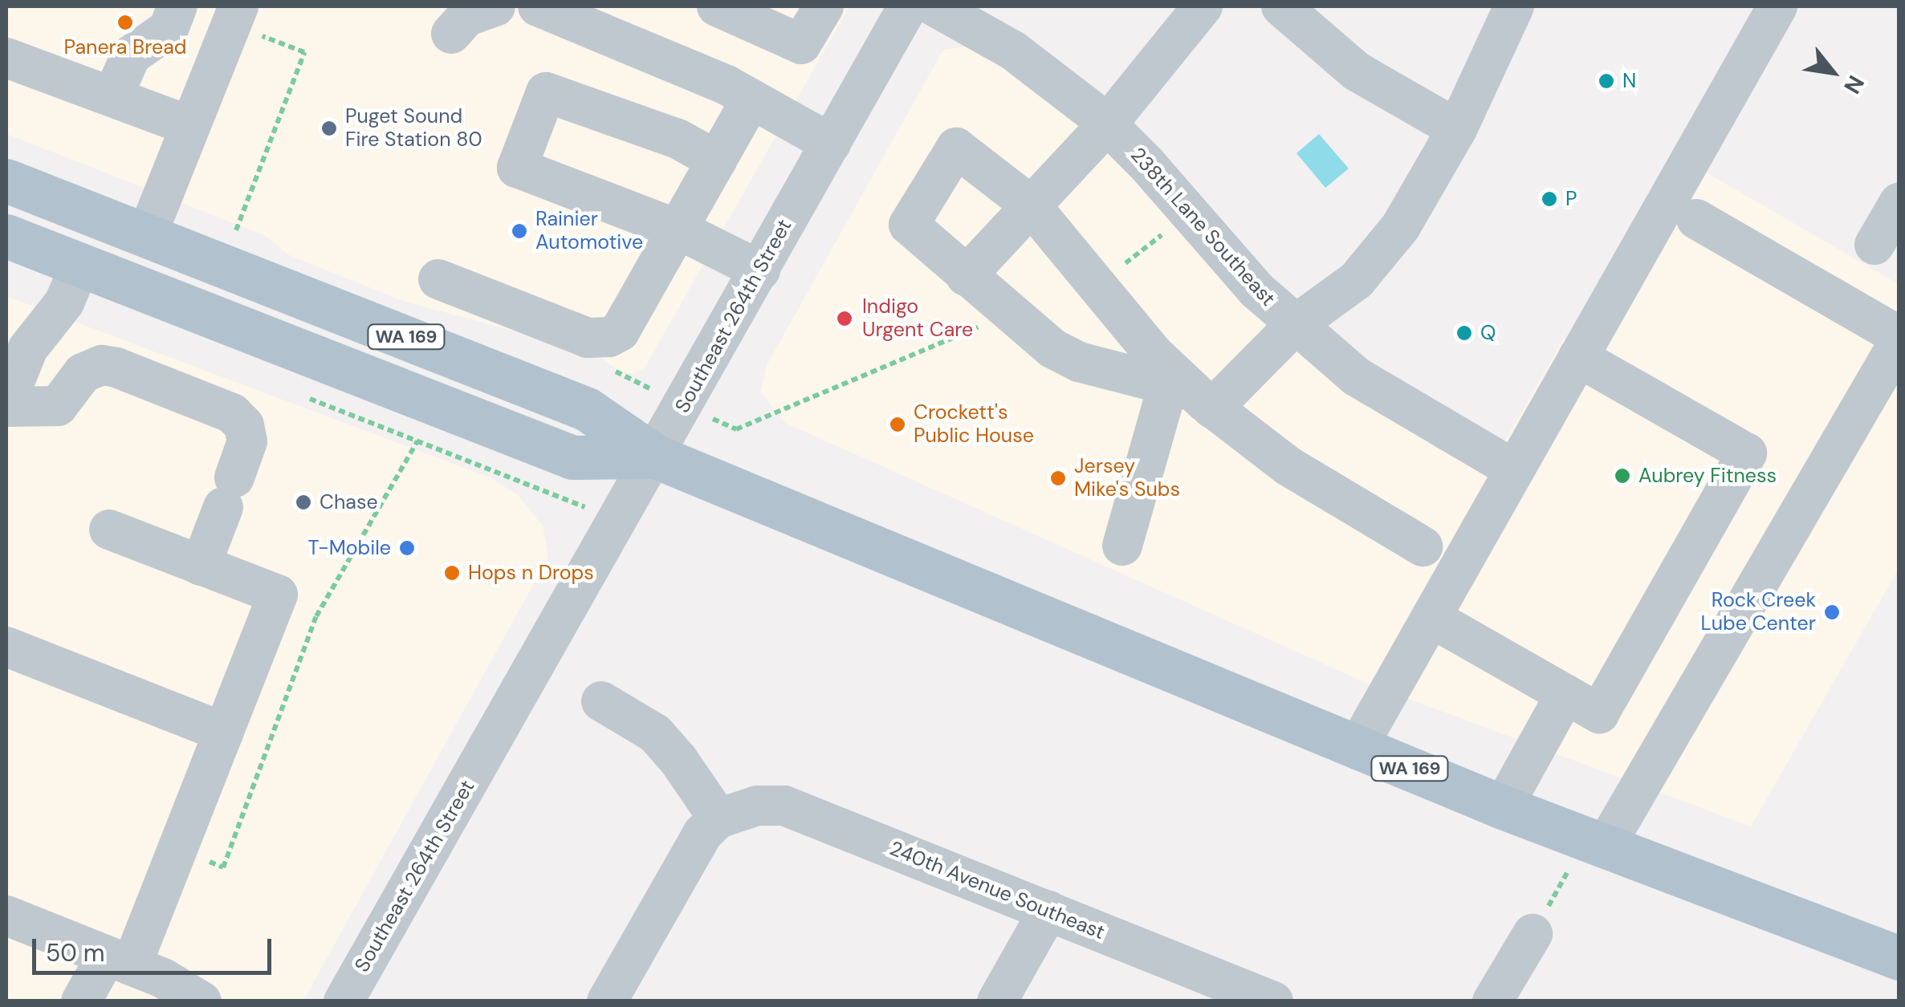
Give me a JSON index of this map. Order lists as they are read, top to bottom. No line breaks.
{"streets":{"main road":["WA 169"],"street":["238th Lane Southeast","Southeast 264th Street","240th Avenue Southeast"]},"crossings":[["238th Lane Southeast","Southeast 264th Street"],["Southeast 264th Street","WA 169"]],"places":["Panera Bread","N","Puget Sound Fire Station 80","P","Rainier Automotive","Indigo Urgent Care","Q","Crockett's Public House","Aubrey Fitness","Jersey Mike's Subs","Chase","T-Mobile","Hops n Drops","Rock Creek Lube Center"],"scale_bar":"50 m","north":"bottom right"}
